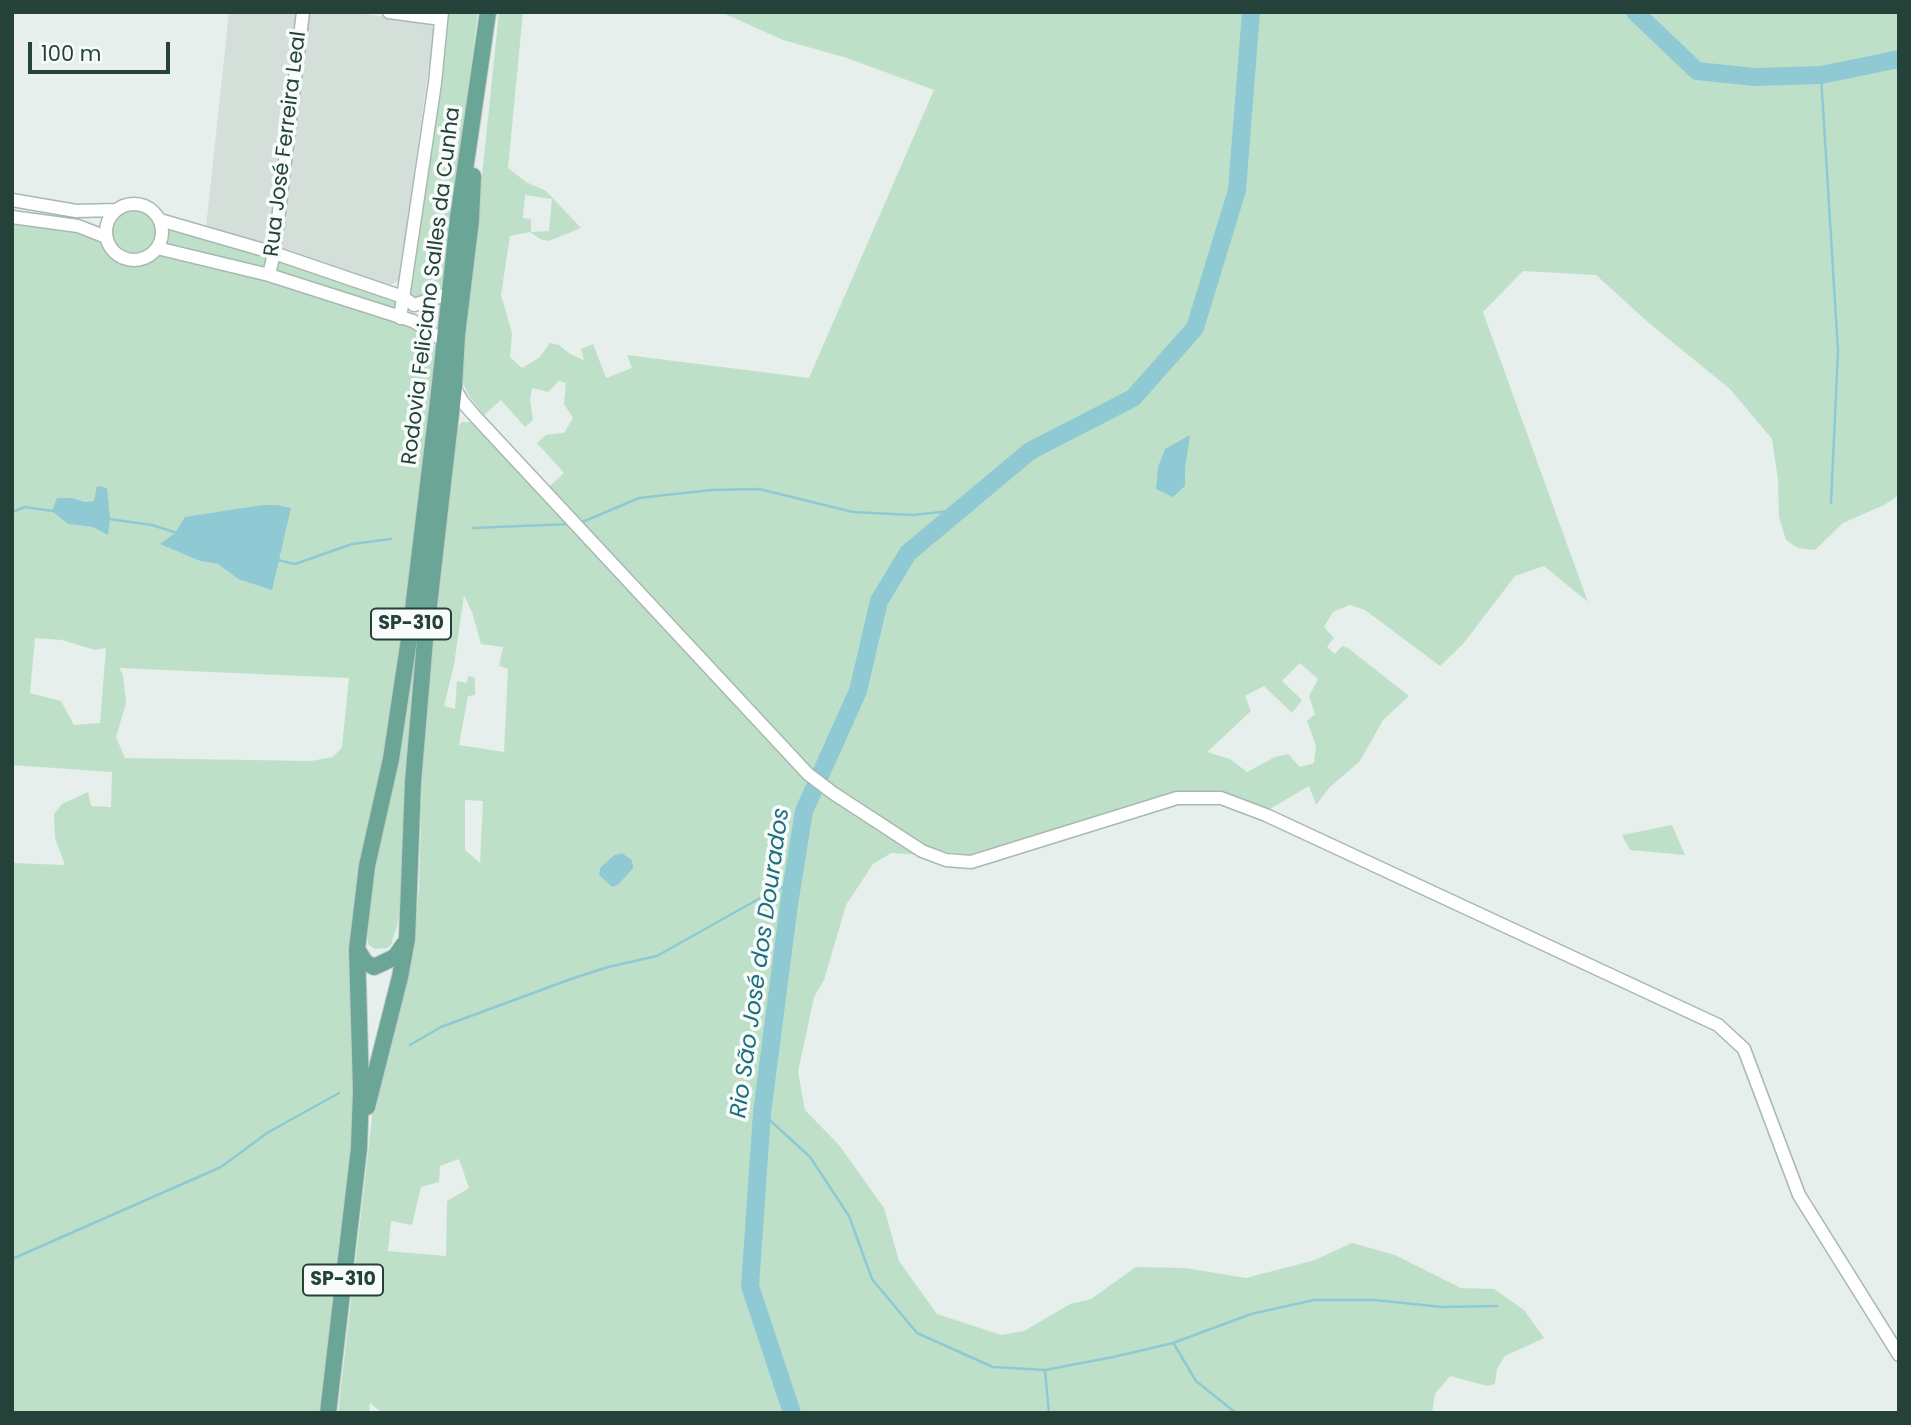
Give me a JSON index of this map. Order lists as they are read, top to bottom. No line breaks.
{"streets":{"main road":["Rodovia Feliciano Salles da Cunha","SP-310"],"street":["Rua José Ferreira Leal"]},"crossings":[["Rodovia Feliciano Salles da Cunha","SP-310"]],"water":["Rio São José dos Dourados"],"scale_bar":"100 m"}
